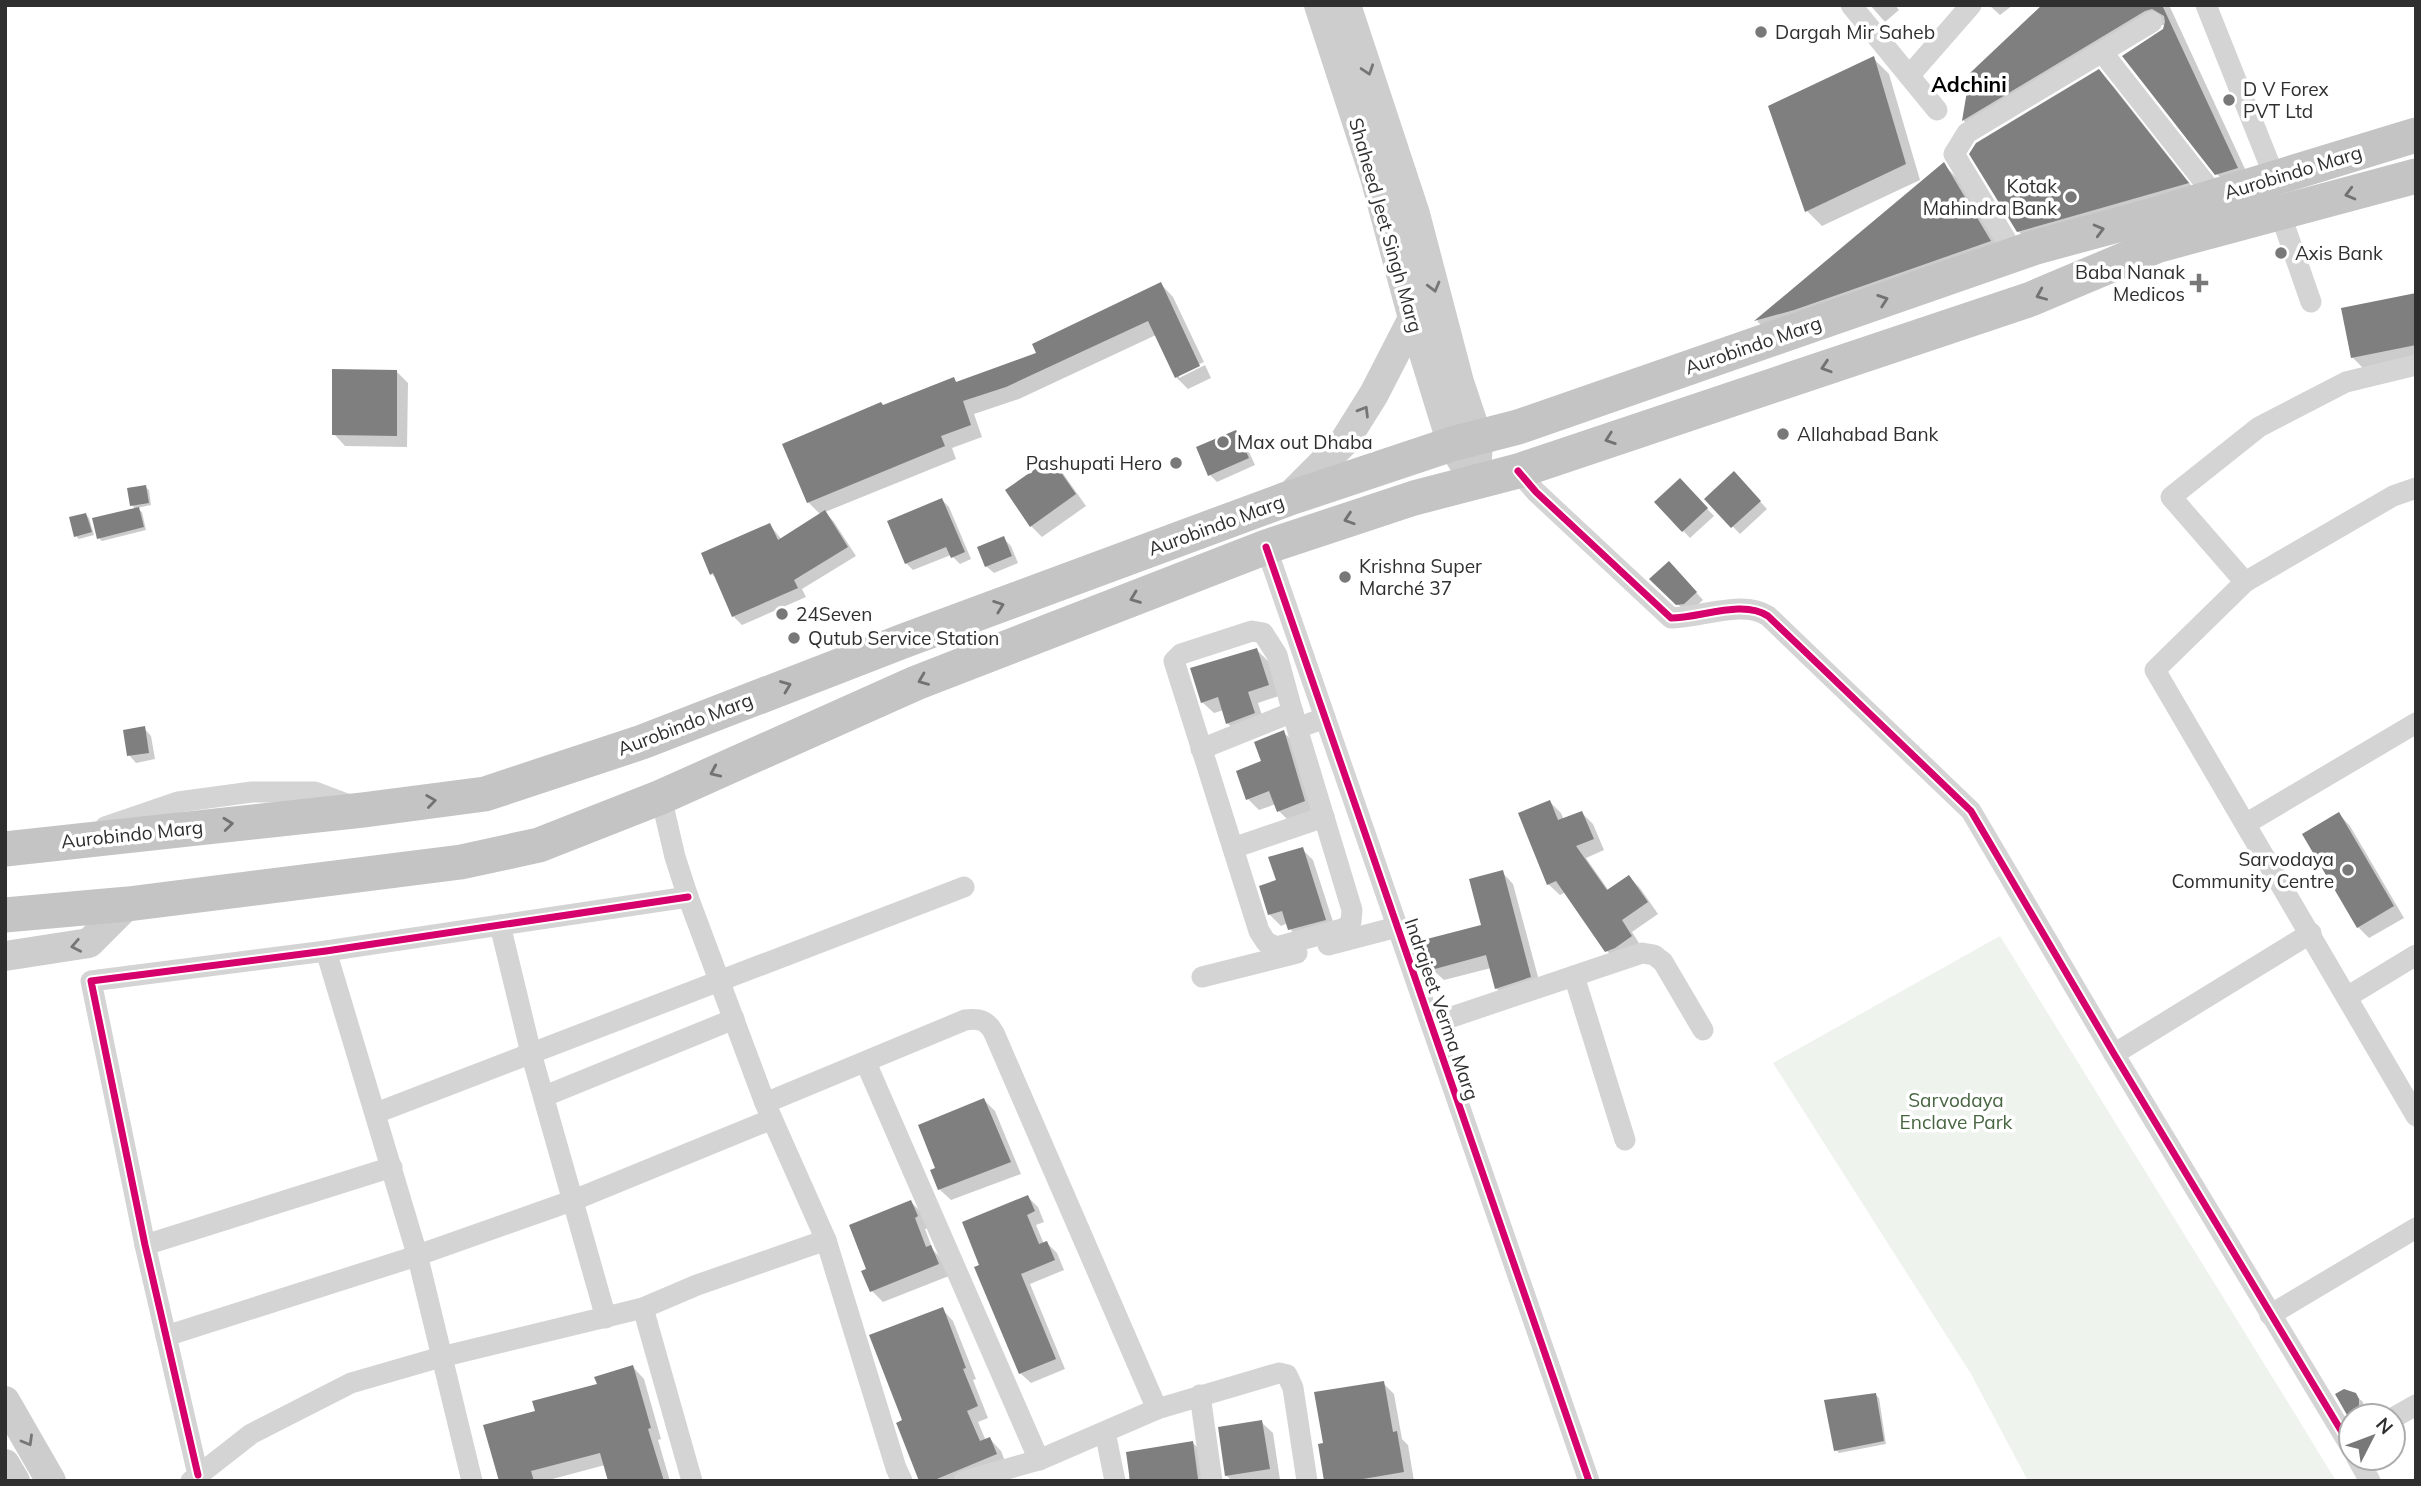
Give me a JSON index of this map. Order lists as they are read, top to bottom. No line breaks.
{"streets":{"highway":["Aurobindo Marg"],"main road":["Shaheed Jeet Singh Marg"],"street":["Indrajeet Verma Marg"]},"crossings":[["Aurobindo Marg","Shaheed Jeet Singh Marg"],["Aurobindo Marg","Indrajeet Verma Marg"]],"districts":["Adchini"],"parks":["Sarvodaya Enclave Park"],"places":{"other":["Dargah Mir Saheb","D V Forex PVT Ltd","Kotak Mahindra Bank","Axis Bank","Allahabad Bank","Max out Dhaba","Pashupati Hero","Krishna Super Marché 37","24Seven","Qutub Service Station","Sarvodaya Community Centre"],"health":["Baba Nanak Medicos"]},"north":"top right"}
